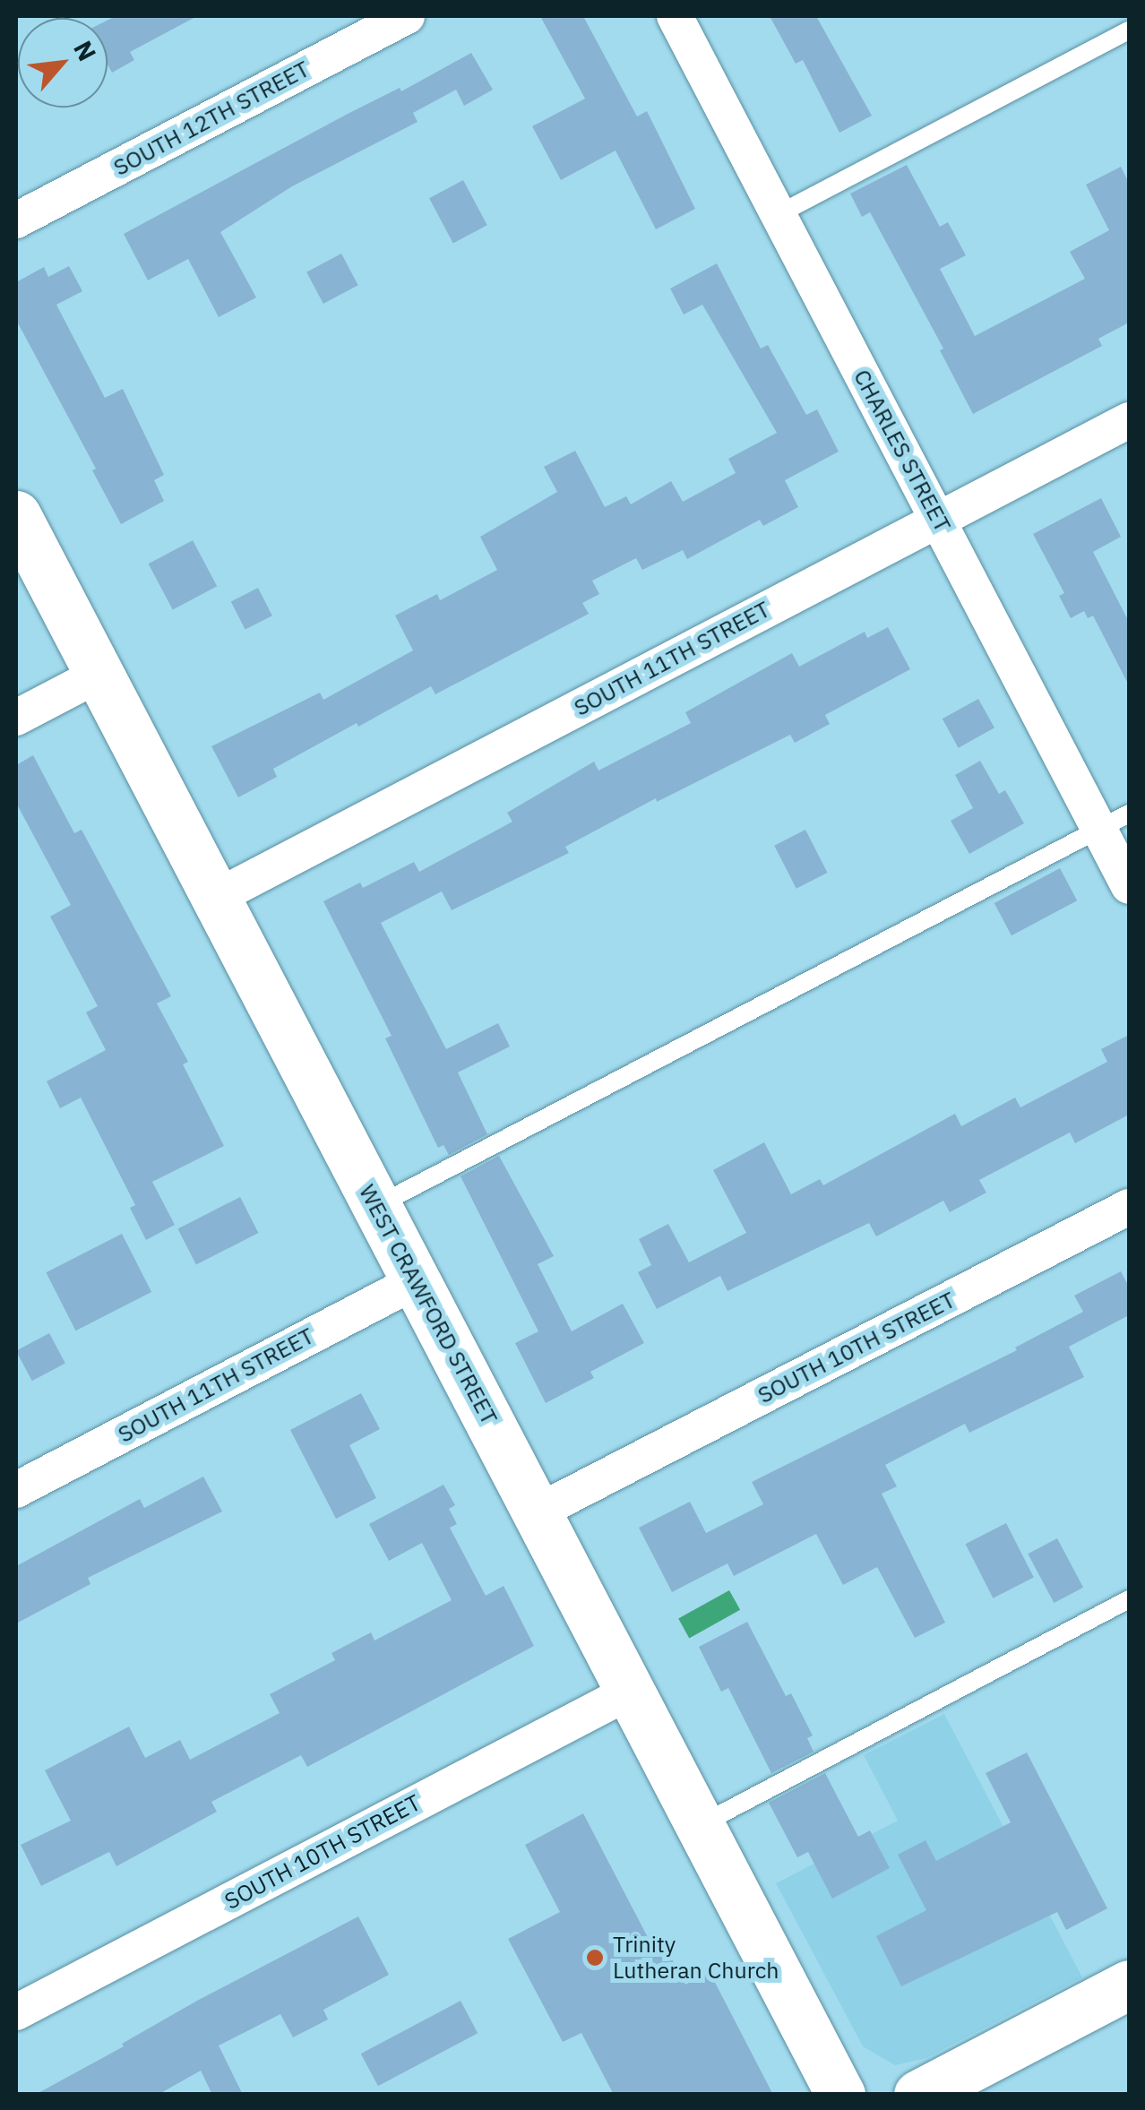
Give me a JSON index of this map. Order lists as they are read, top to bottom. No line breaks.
{"streets":{"main road":["WEST CRAWFORD STREET"],"street":["SOUTH 12TH STREET","CHARLES STREET","SOUTH 11TH STREET","SOUTH 10TH STREET"]},"crossings":[["CHARLES STREET","SOUTH 11TH STREET"],["SOUTH 11TH STREET","WEST CRAWFORD STREET"],["WEST CRAWFORD STREET","SOUTH 10TH STREET"]],"places":["Trinity Lutheran Church"],"north":"top right"}
